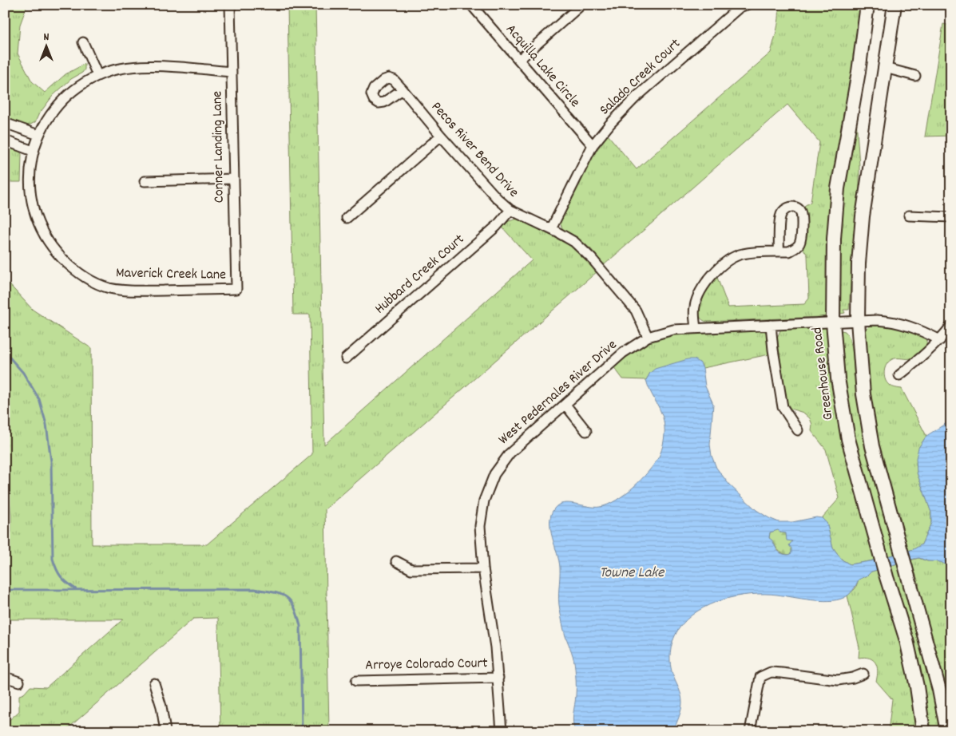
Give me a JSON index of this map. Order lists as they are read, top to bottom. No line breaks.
{"streets":{"main road":["Greenhouse Road"],"street":["Acquilla Lake Circle","Salado Creek Court","Conner Landing Lane","Pecos River Bend Drive","Maverick Creek Lane","Hubbard Creek Court","West Pedernales River Drive","Arroye Colorado Court"]},"crossings":[["Acquilla Lake Circle","Salado Creek Court"],["Salado Creek Court","Pecos River Bend Drive"],["Conner Landing Lane","Maverick Creek Lane"],["Pecos River Bend Drive","Hubbard Creek Court"],["Pecos River Bend Drive","West Pedernales River Drive"],["Greenhouse Road","West Pedernales River Drive"],["West Pedernales River Drive","Arroye Colorado Court"]],"water":["Towne Lake"],"north":"top"}
